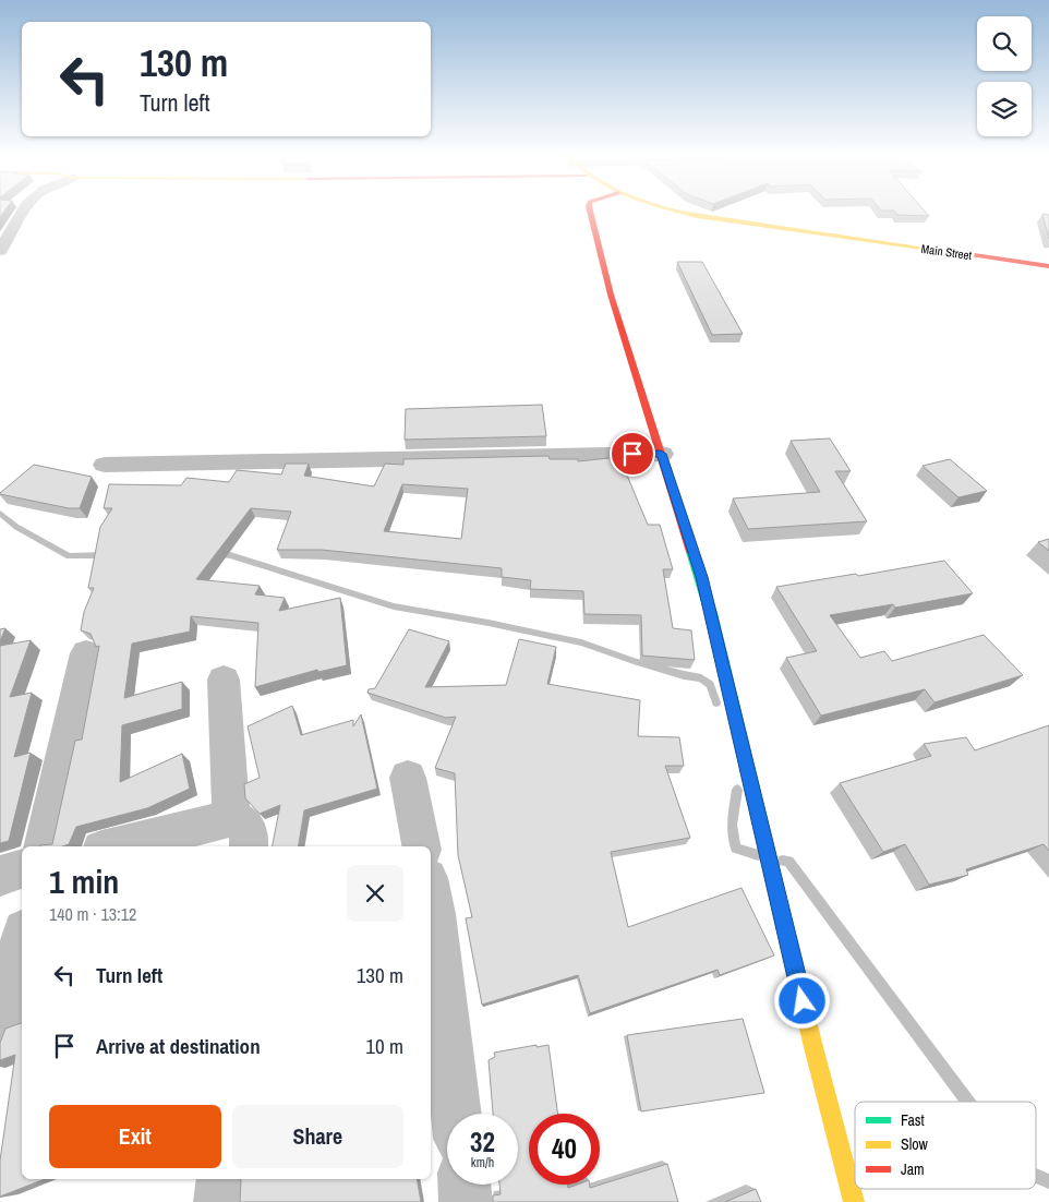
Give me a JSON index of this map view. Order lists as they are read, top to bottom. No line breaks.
{"streets":{"street":["Main Street"]},"legend":["Fast","Slow","Jam"],"page":{"turn":["130 m","Turn left"],"heading":["1 min","140 m · 13:12"],"list":[{"name":"Turn left","value":"130 m"},{"name":"Arrive at destination","value":"10 m"}],"buttons":["Exit","Share"],"speed":"32 km/h","limit":"40"}}
